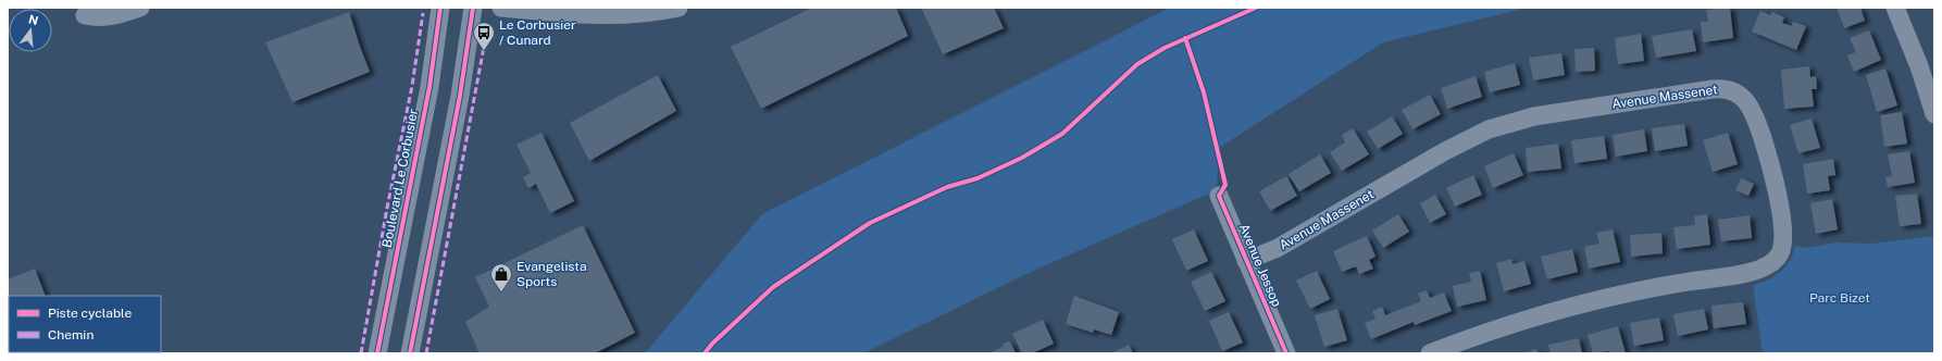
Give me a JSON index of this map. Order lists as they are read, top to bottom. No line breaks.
{"streets":{"street":["Avenue Massenet","Boulevard Le Corbusier","Avenue Jessop"]},"crossings":[["Avenue Massenet","Avenue Jessop"]],"parks":["Parc Bizet"],"places":{"bus stop":["Le Corbusier / Cunard"],"shop":["Evangelista Sports"]},"legend":["Piste cyclable","Chemin"],"north":"top"}
